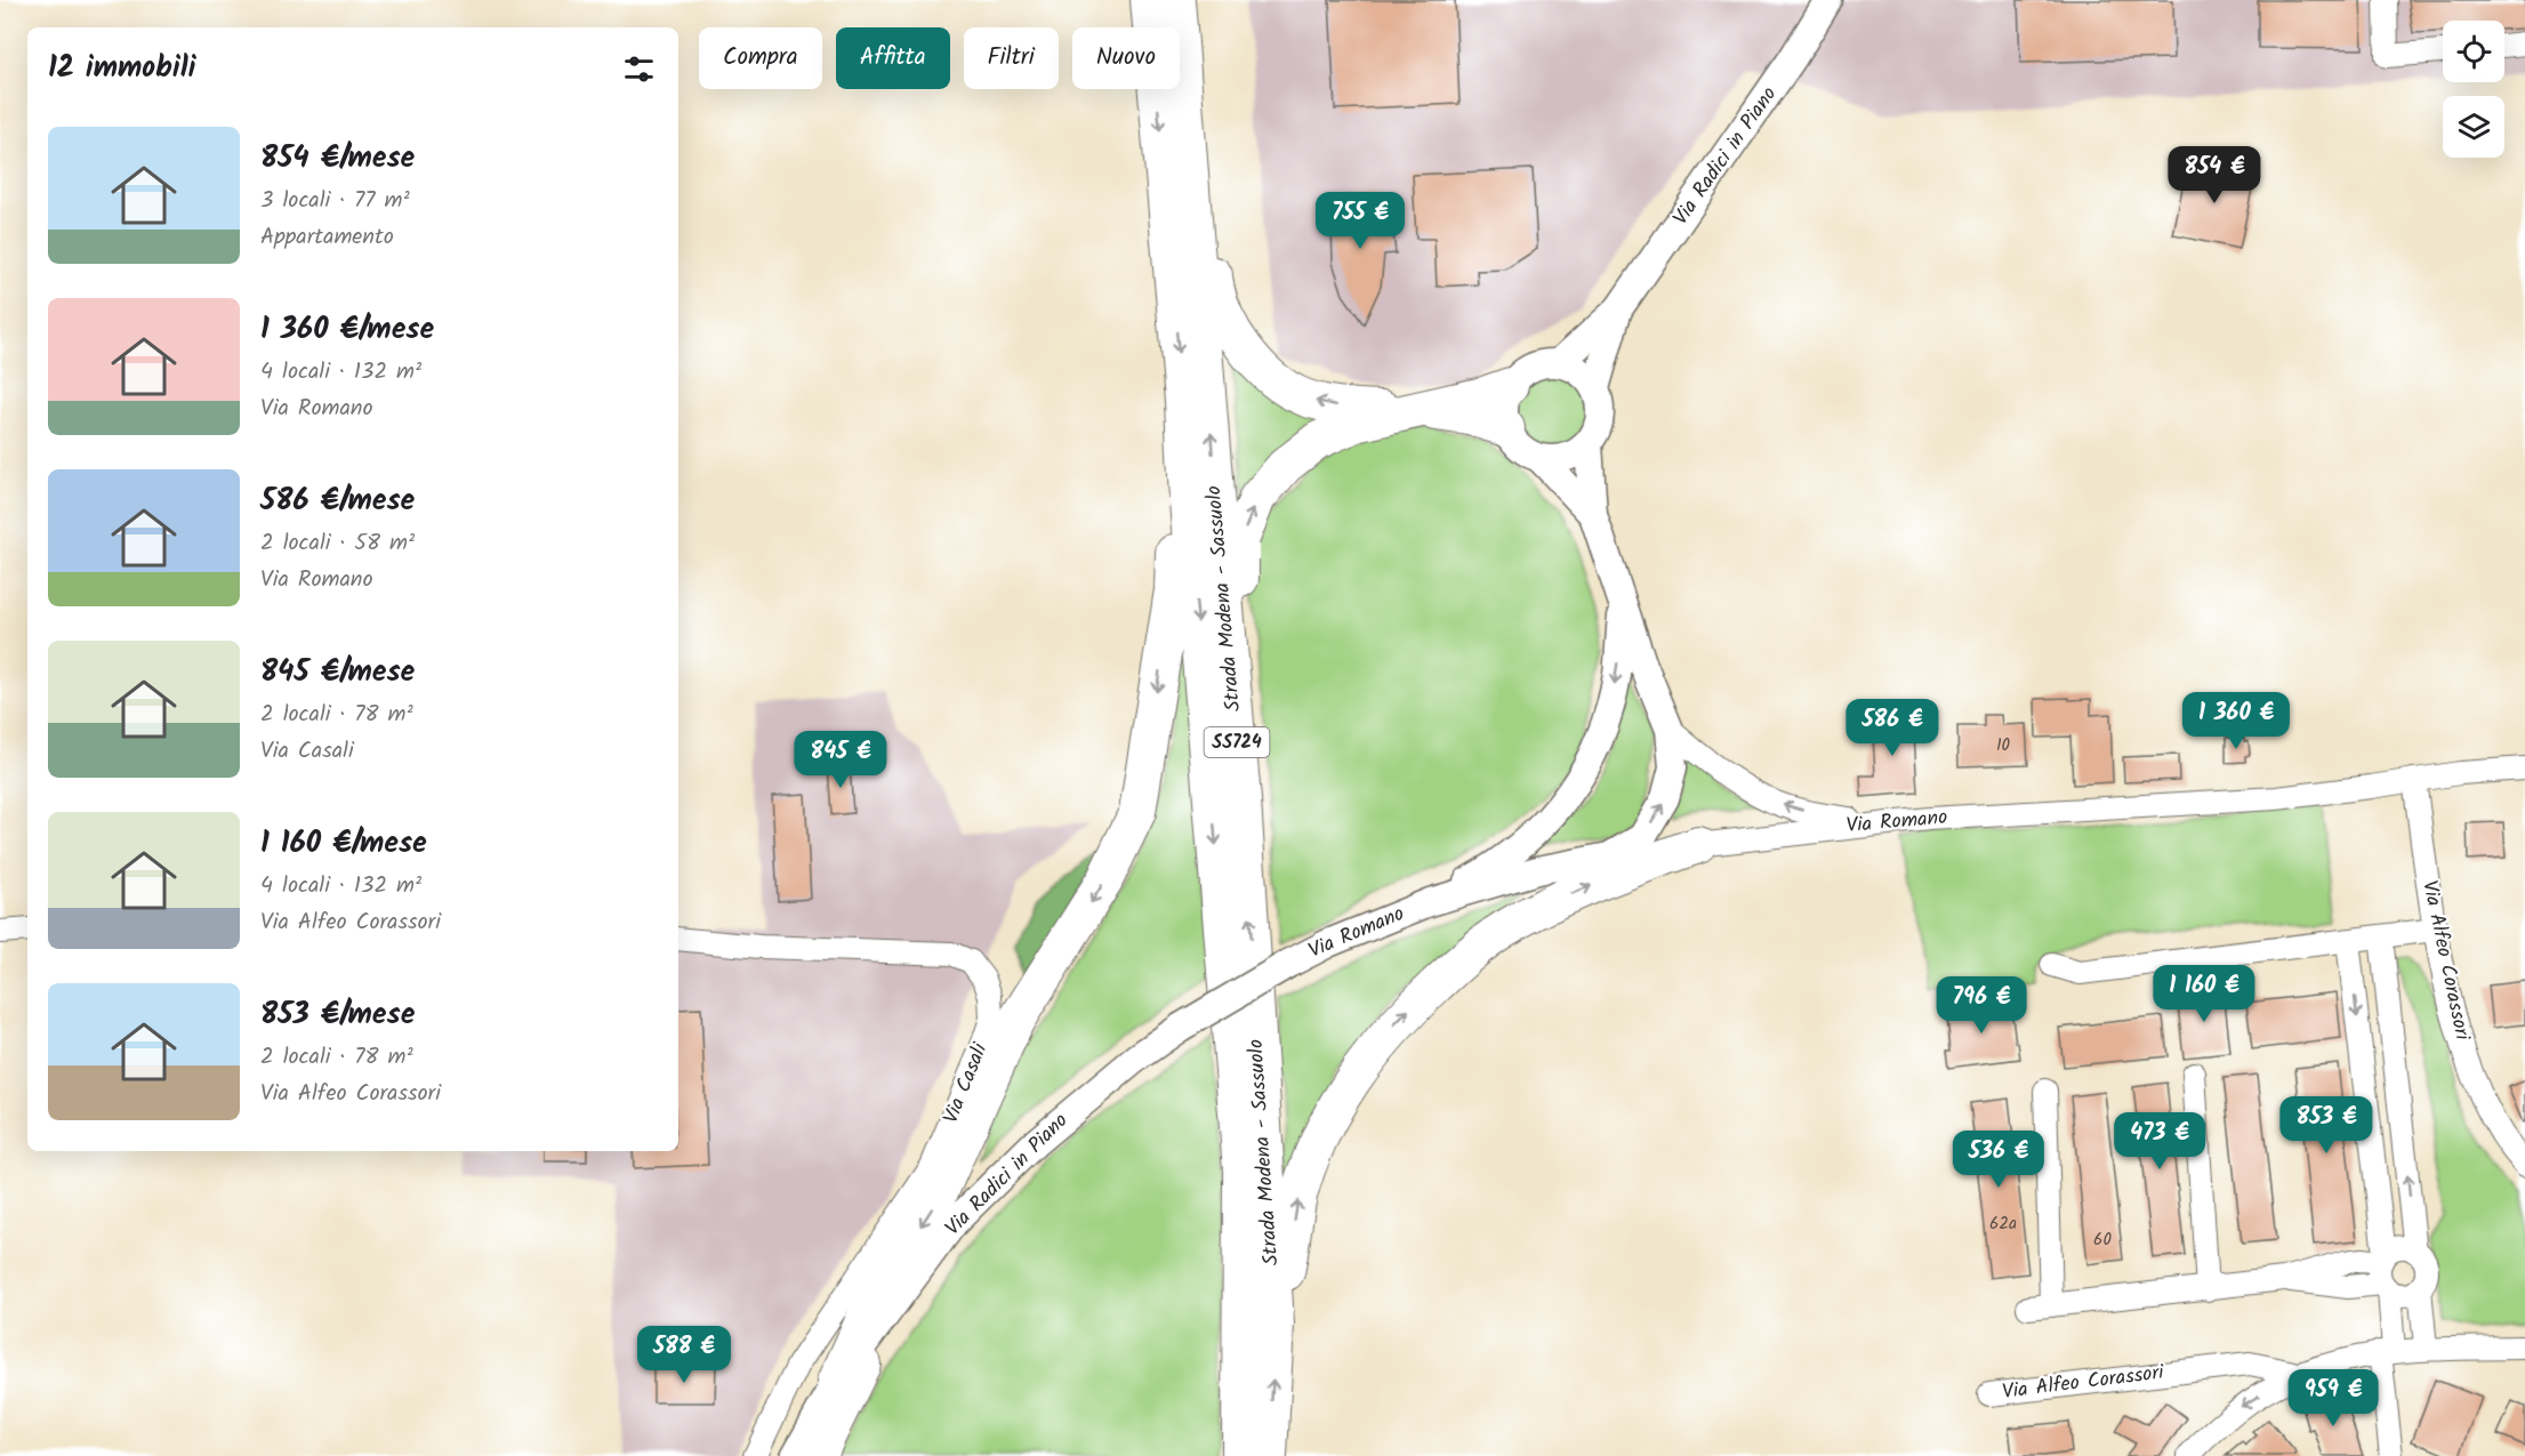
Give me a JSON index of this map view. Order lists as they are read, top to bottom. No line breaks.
{"streets":{"highway":["Strada Modena - Sassuolo","SS724"],"street":["Via Radici in Piano","Via Romano","Via Alfeo Corassori","Via Casali"]},"crossings":[["Via Radici in Piano","Via Romano"],["Via Romano","Via Alfeo Corassori"]],"house_numbers":["10","62a","60"],"page":{"chip":["Compra","Affitta","Filtri","Nuovo"],"heading":"12 immobili","list":[{"name":"854 €/mese","note":"3 locali · 77 m² · Appartamento"},{"name":"1 360 €/mese","note":"4 locali · 132 m² · Via Romano"},{"name":"586 €/mese","note":"2 locali · 58 m² · Via Romano"},{"name":"845 €/mese","note":"2 locali · 78 m² · Via Casali"},{"name":"1 160 €/mese","note":"4 locali · 132 m² · Via Alfeo Corassori"},{"name":"853 €/mese","note":"2 locali · 78 m² · Via Alfeo Corassori"}],"price":["854 €","755 €","1 360 €","586 €","845 €","1 160 €","796 €","853 €","473 €","536 €","588 €","959 €"]}}
